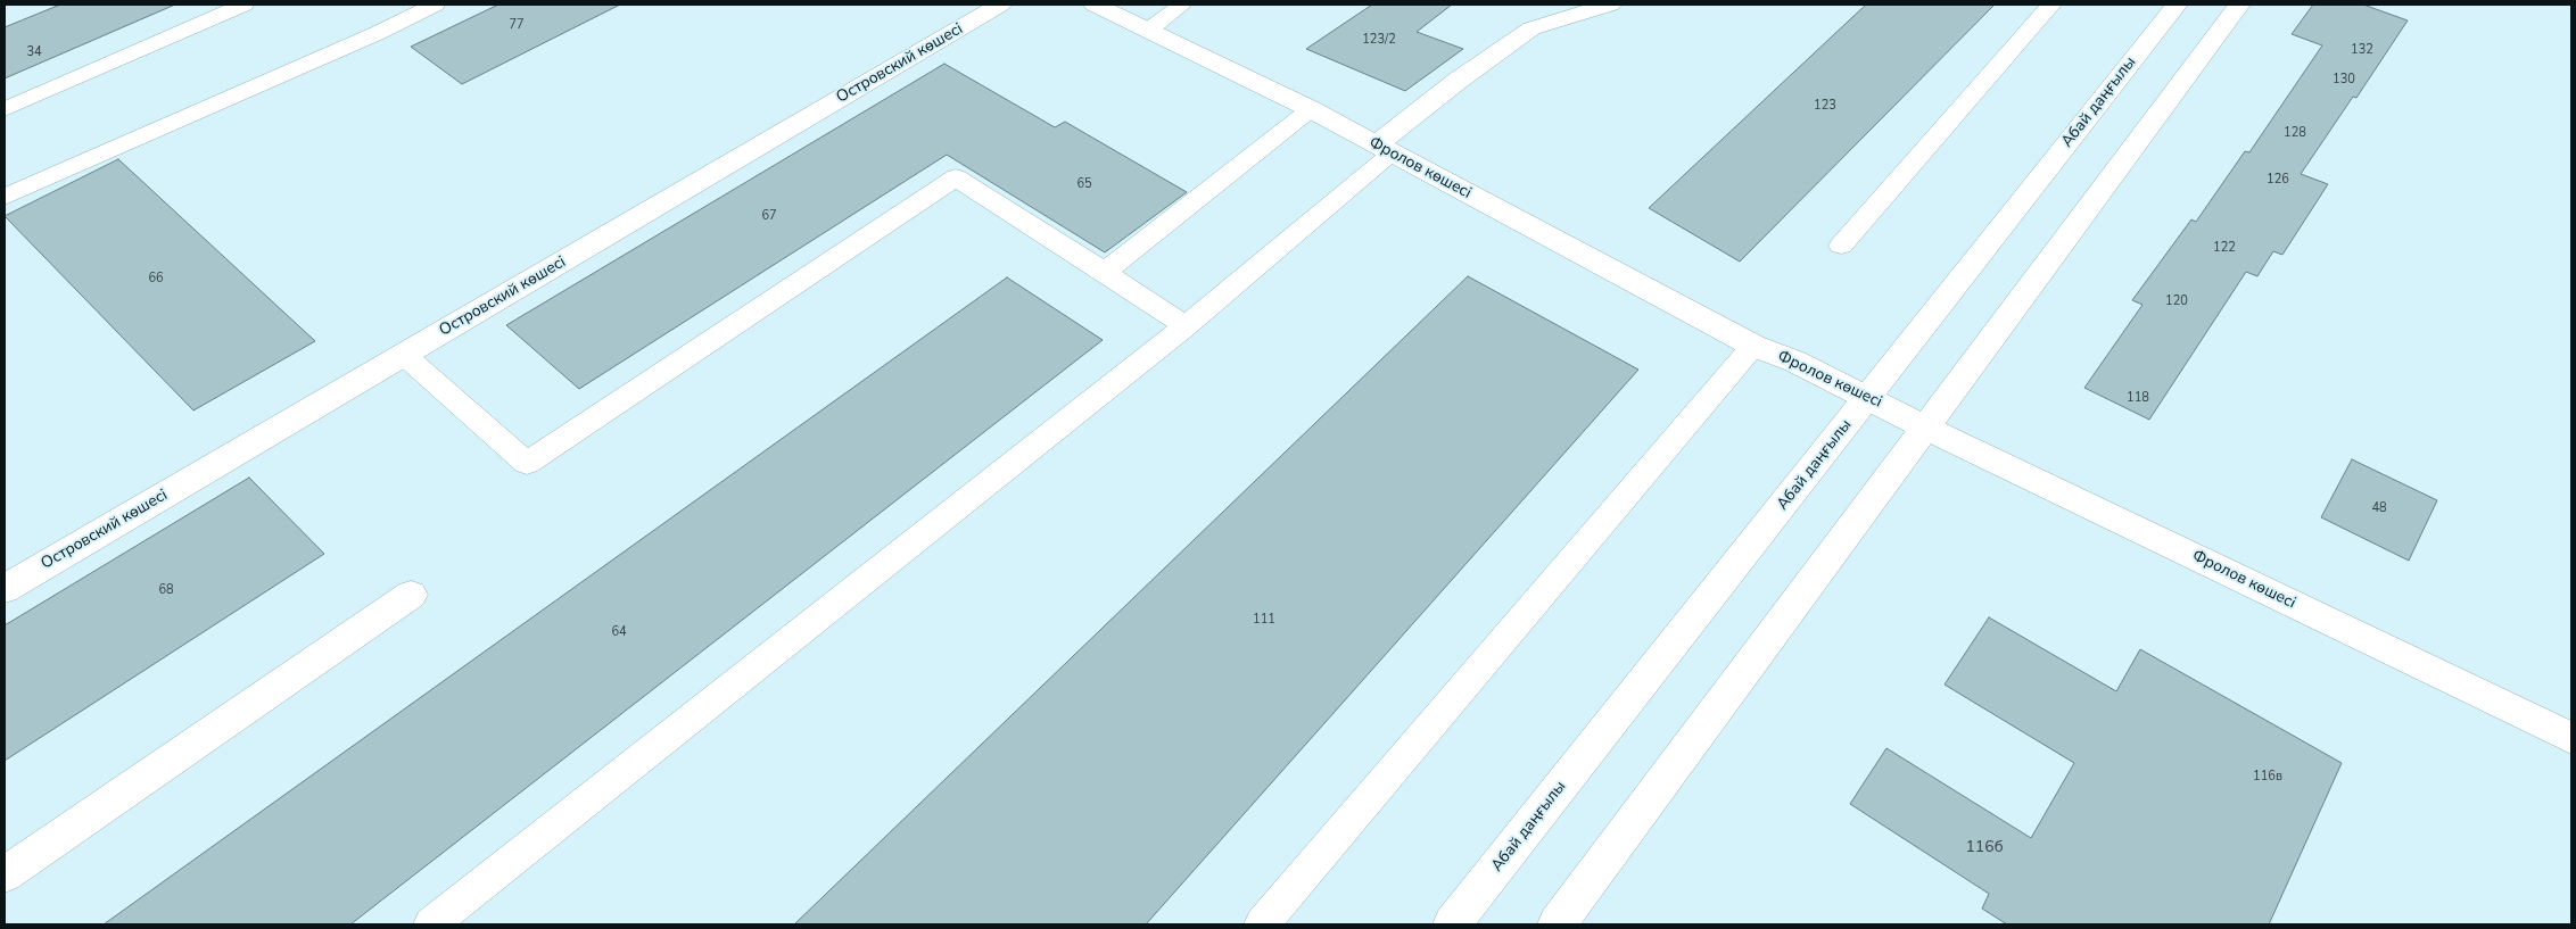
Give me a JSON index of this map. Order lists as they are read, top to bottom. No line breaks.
{"streets":{"street":["Островский көшесі","Абай даңғылы","Фролов көшесі"]},"crossings":[["Абай даңғылы","Фролов көшесі"]],"house_numbers":["77","123/2","132","34","130","123","128","126","65","67","122","66","120","118","48","68","111","64","116в","116б"]}
